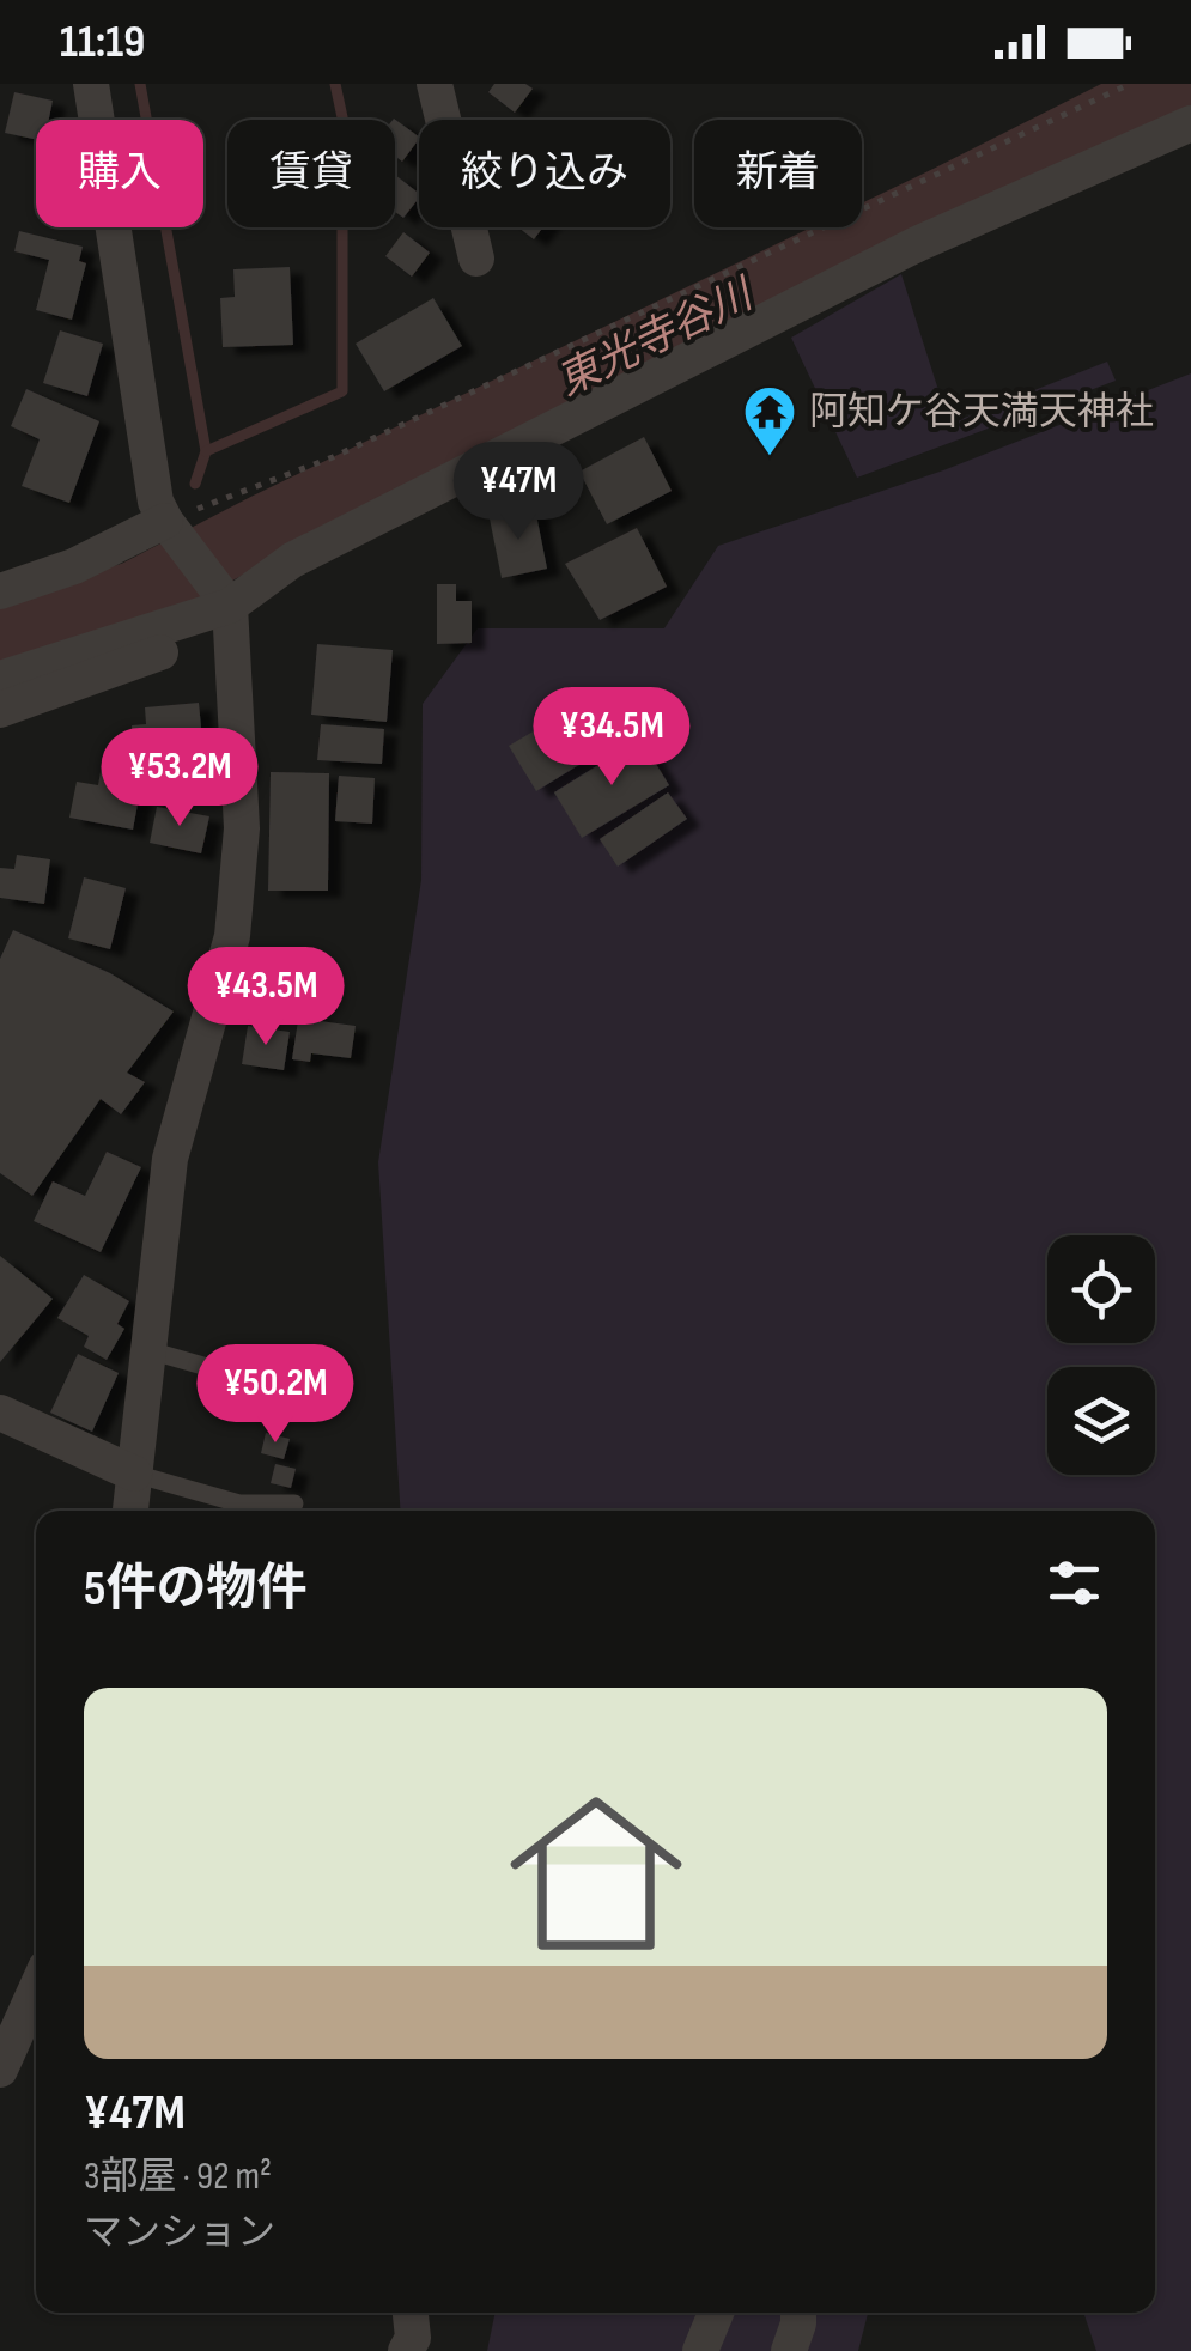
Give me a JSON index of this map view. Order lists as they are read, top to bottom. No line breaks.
{"water":["東光寺谷川"],"places":{"temple":["阿知ケ谷天満天神社"]},"page":{"status":"11:19","chip":["購入","賃貸","絞り込み","新着"],"price":["¥47M","¥34.5M","¥53.2M","¥43.5M","¥50.2M"],"heading":"5件の物件","list":[{"name":"¥47M","note":"3部屋 · 92 m² · マンション"}]}}
